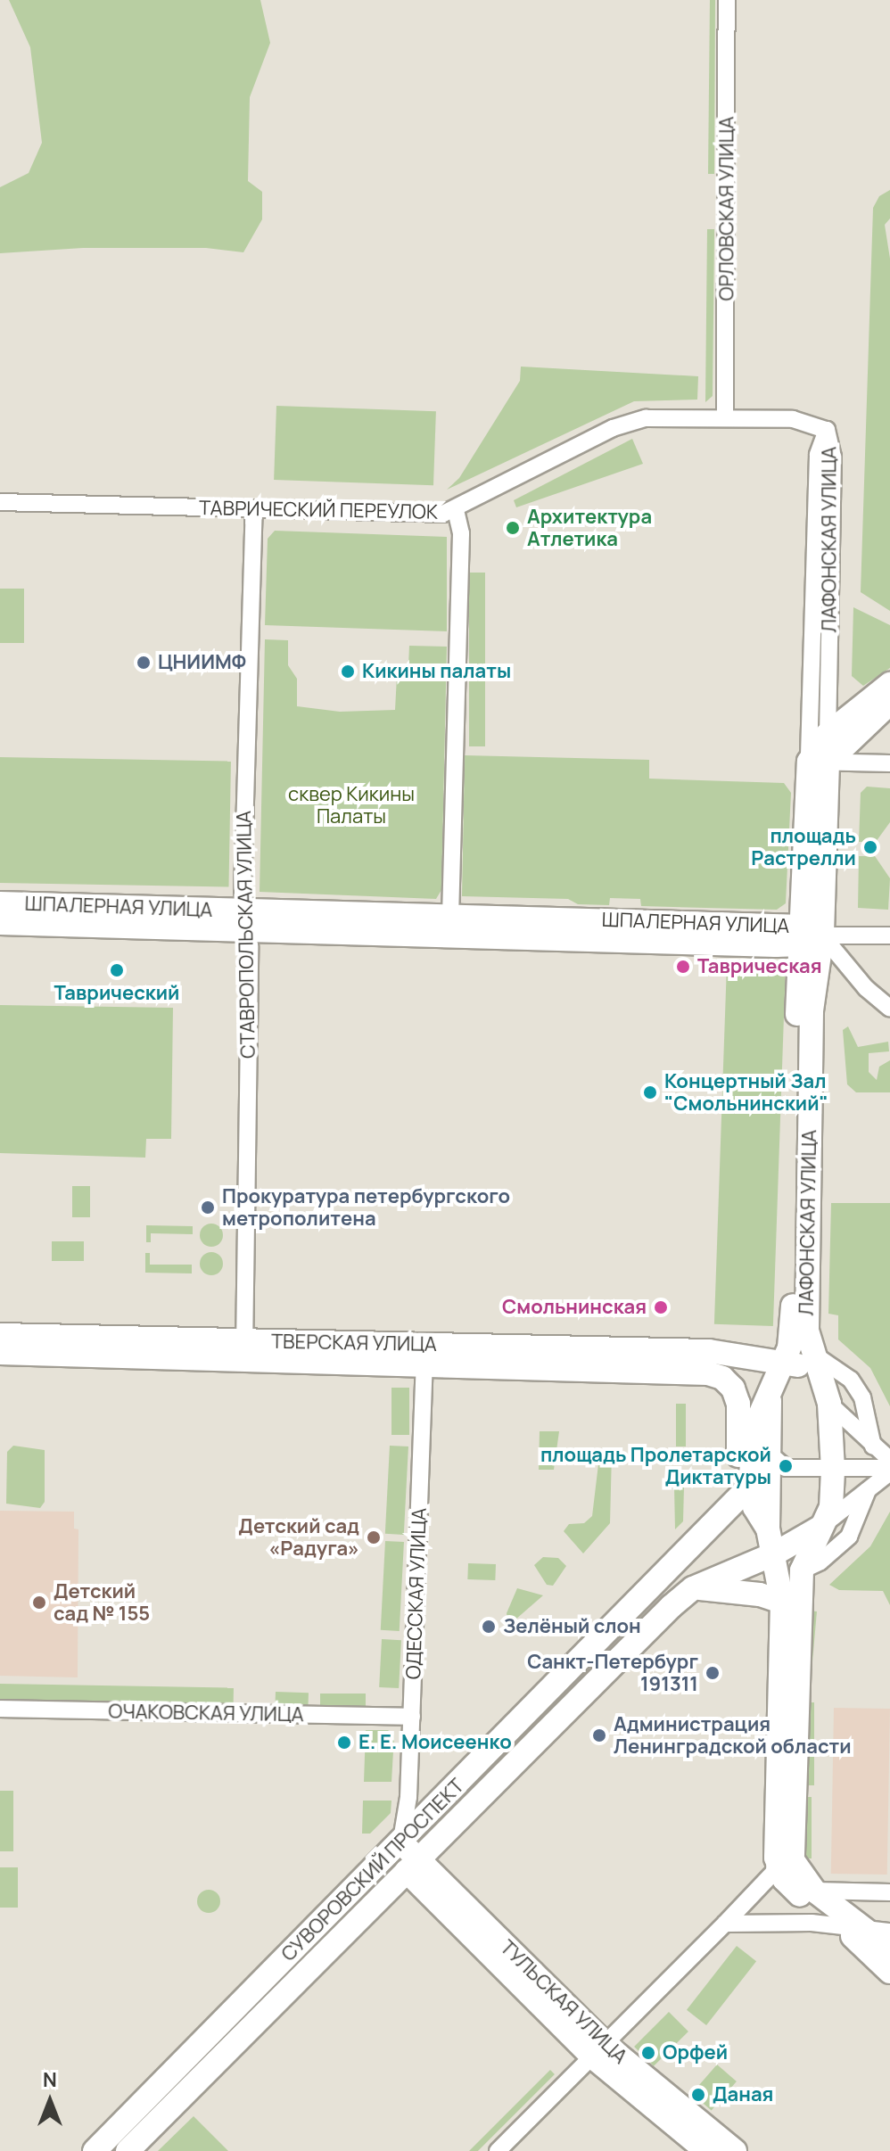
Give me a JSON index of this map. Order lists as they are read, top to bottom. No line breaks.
{"streets":{"street":["ОРЛОВСКАЯ УЛИЦА","ТАВРИЧЕСКИЙ ПЕРЕУЛОК","ЛАФОНСКАЯ УЛИЦА","ШПАЛЕРНАЯ УЛИЦА","СТАВРОПОЛЬСКАЯ УЛИЦА","ТВЕРСКАЯ УЛИЦА","ОДЕССКАЯ УЛИЦА","ОЧАКОВСКАЯ УЛИЦА","СУВОРОВСКИЙ ПРОСПЕКТ","ТУЛЬСКАЯ УЛИЦА"]},"crossings":[["ОРЛОВСКАЯ УЛИЦА","ТАВРИЧЕСКИЙ ПЕРЕУЛОК"],["ТАВРИЧЕСКИЙ ПЕРЕУЛОК","ЛАФОНСКАЯ УЛИЦА"],["ТАВРИЧЕСКИЙ ПЕРЕУЛОК","СТАВРОПОЛЬСКАЯ УЛИЦА"],["ЛАФОНСКАЯ УЛИЦА","ШПАЛЕРНАЯ УЛИЦА"],["ШПАЛЕРНАЯ УЛИЦА","СТАВРОПОЛЬСКАЯ УЛИЦА"],["СТАВРОПОЛЬСКАЯ УЛИЦА","ТВЕРСКАЯ УЛИЦА"],["ТВЕРСКАЯ УЛИЦА","ОДЕССКАЯ УЛИЦА"],["ОДЕССКАЯ УЛИЦА","ОЧАКОВСКАЯ УЛИЦА"],["ОДЕССКАЯ УЛИЦА","СУВОРОВСКИЙ ПРОСПЕКТ"],["ОДЕССКАЯ УЛИЦА","ТУЛЬСКАЯ УЛИЦА"],["СУВОРОВСКИЙ ПРОСПЕКТ","ТУЛЬСКАЯ УЛИЦА"]],"parks":["сквер Кикины Палаты"],"places":["Архитектура Атлетика","ЦНИИМФ","Кикины палаты","площадь Растрелли","Таврическая","Таврический","Концертный Зал \"Смольнинский\"","Прокуратура петербургского метрополитена","Смольнинская","площадь Пролетарской Диктатуры","Детский сад «Радуга»","Детский сад № 155","Зелёный слон","Санкт-Петербург 191311","Администрация Ленинградской области","Е. Е. Моисеенко","Орфей","Даная"],"north":"top"}
